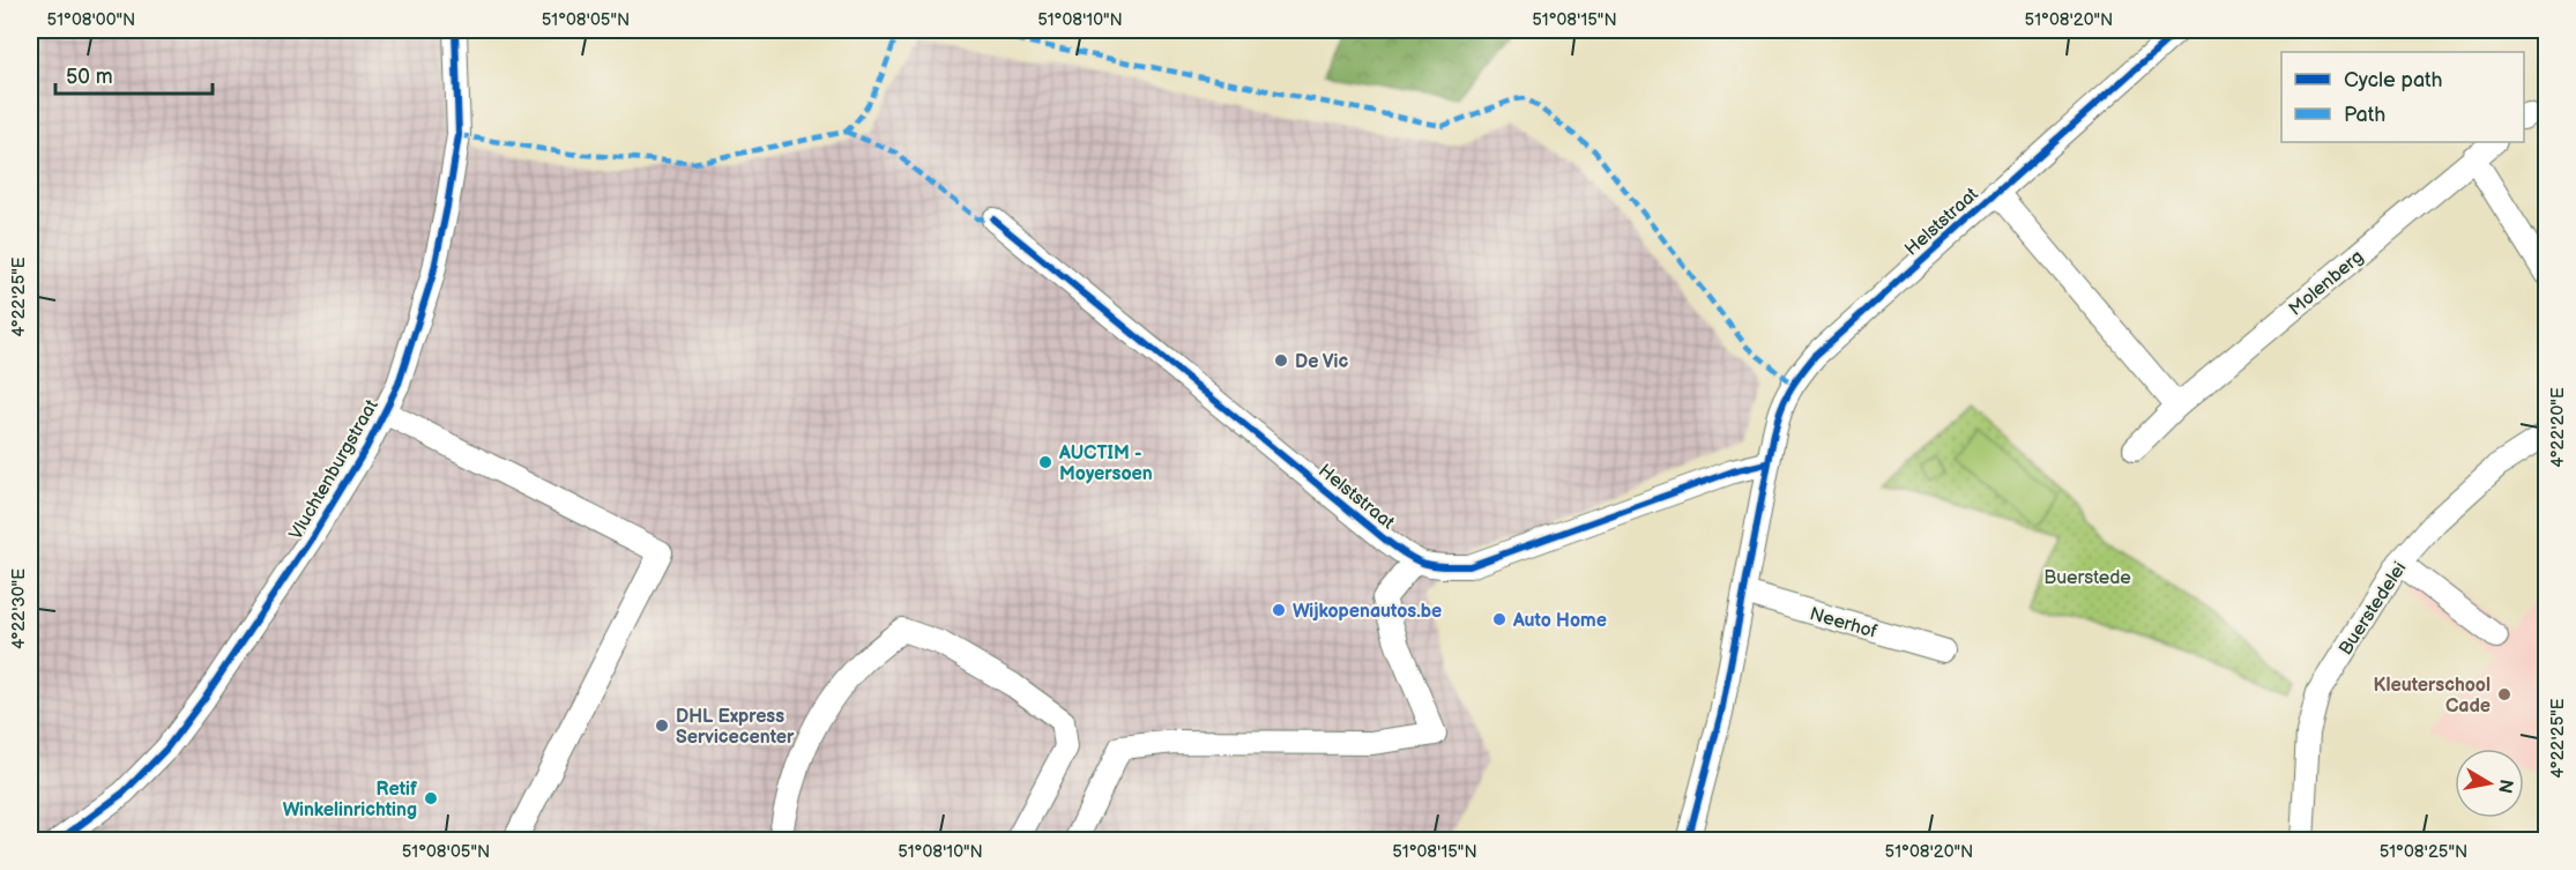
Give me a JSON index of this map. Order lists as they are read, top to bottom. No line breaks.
{"streets":{"street":["Helststraat","Molenberg","Vluchtenburgstraat","Buerstedelei","Neerhof"]},"crossings":[["Helststraat","Neerhof"]],"parks":["Buerstede"],"places":["De Vic","AUCTIM - Moyersoen","Wijkopenautos.be","Auto Home","Kleuterschool Cade","DHL Express Servicecenter","Retif Winkelinrichting"],"legend":["Cycle path","Path"],"scale_bar":"50 m","north":"right","coordinates":["51°08'00\"N","51°08'05\"N","51°08'10\"N","51°08'15\"N","51°08'20\"N","4°22'25\"E","4°22'20\"E","4°22'30\"E","51°08'25\"N"]}
